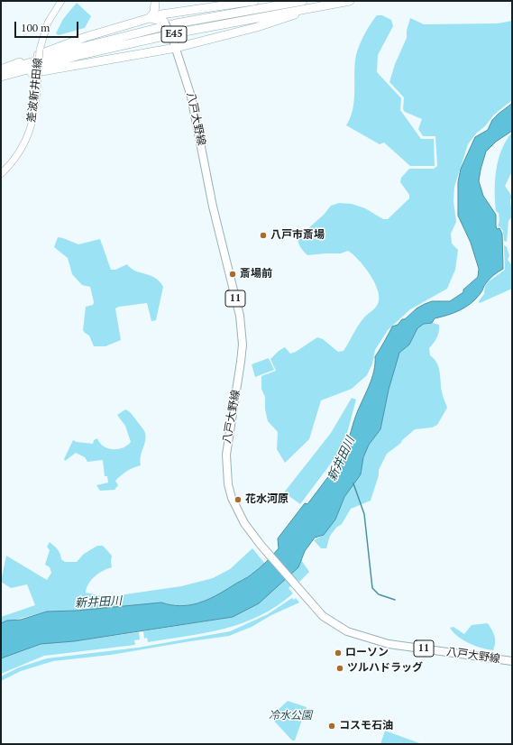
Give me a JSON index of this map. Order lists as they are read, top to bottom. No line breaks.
{"streets":{"highway":["E45"],"main road":["差波新井田線","八戸大野線","11"]},"water":["新井田川"],"parks":["冷水公園"],"places":["八戸市斎場","斎場前","花水河原","ローソン","ツルハドラッグ","コスモ石油"],"scale_bar":"100 m"}
